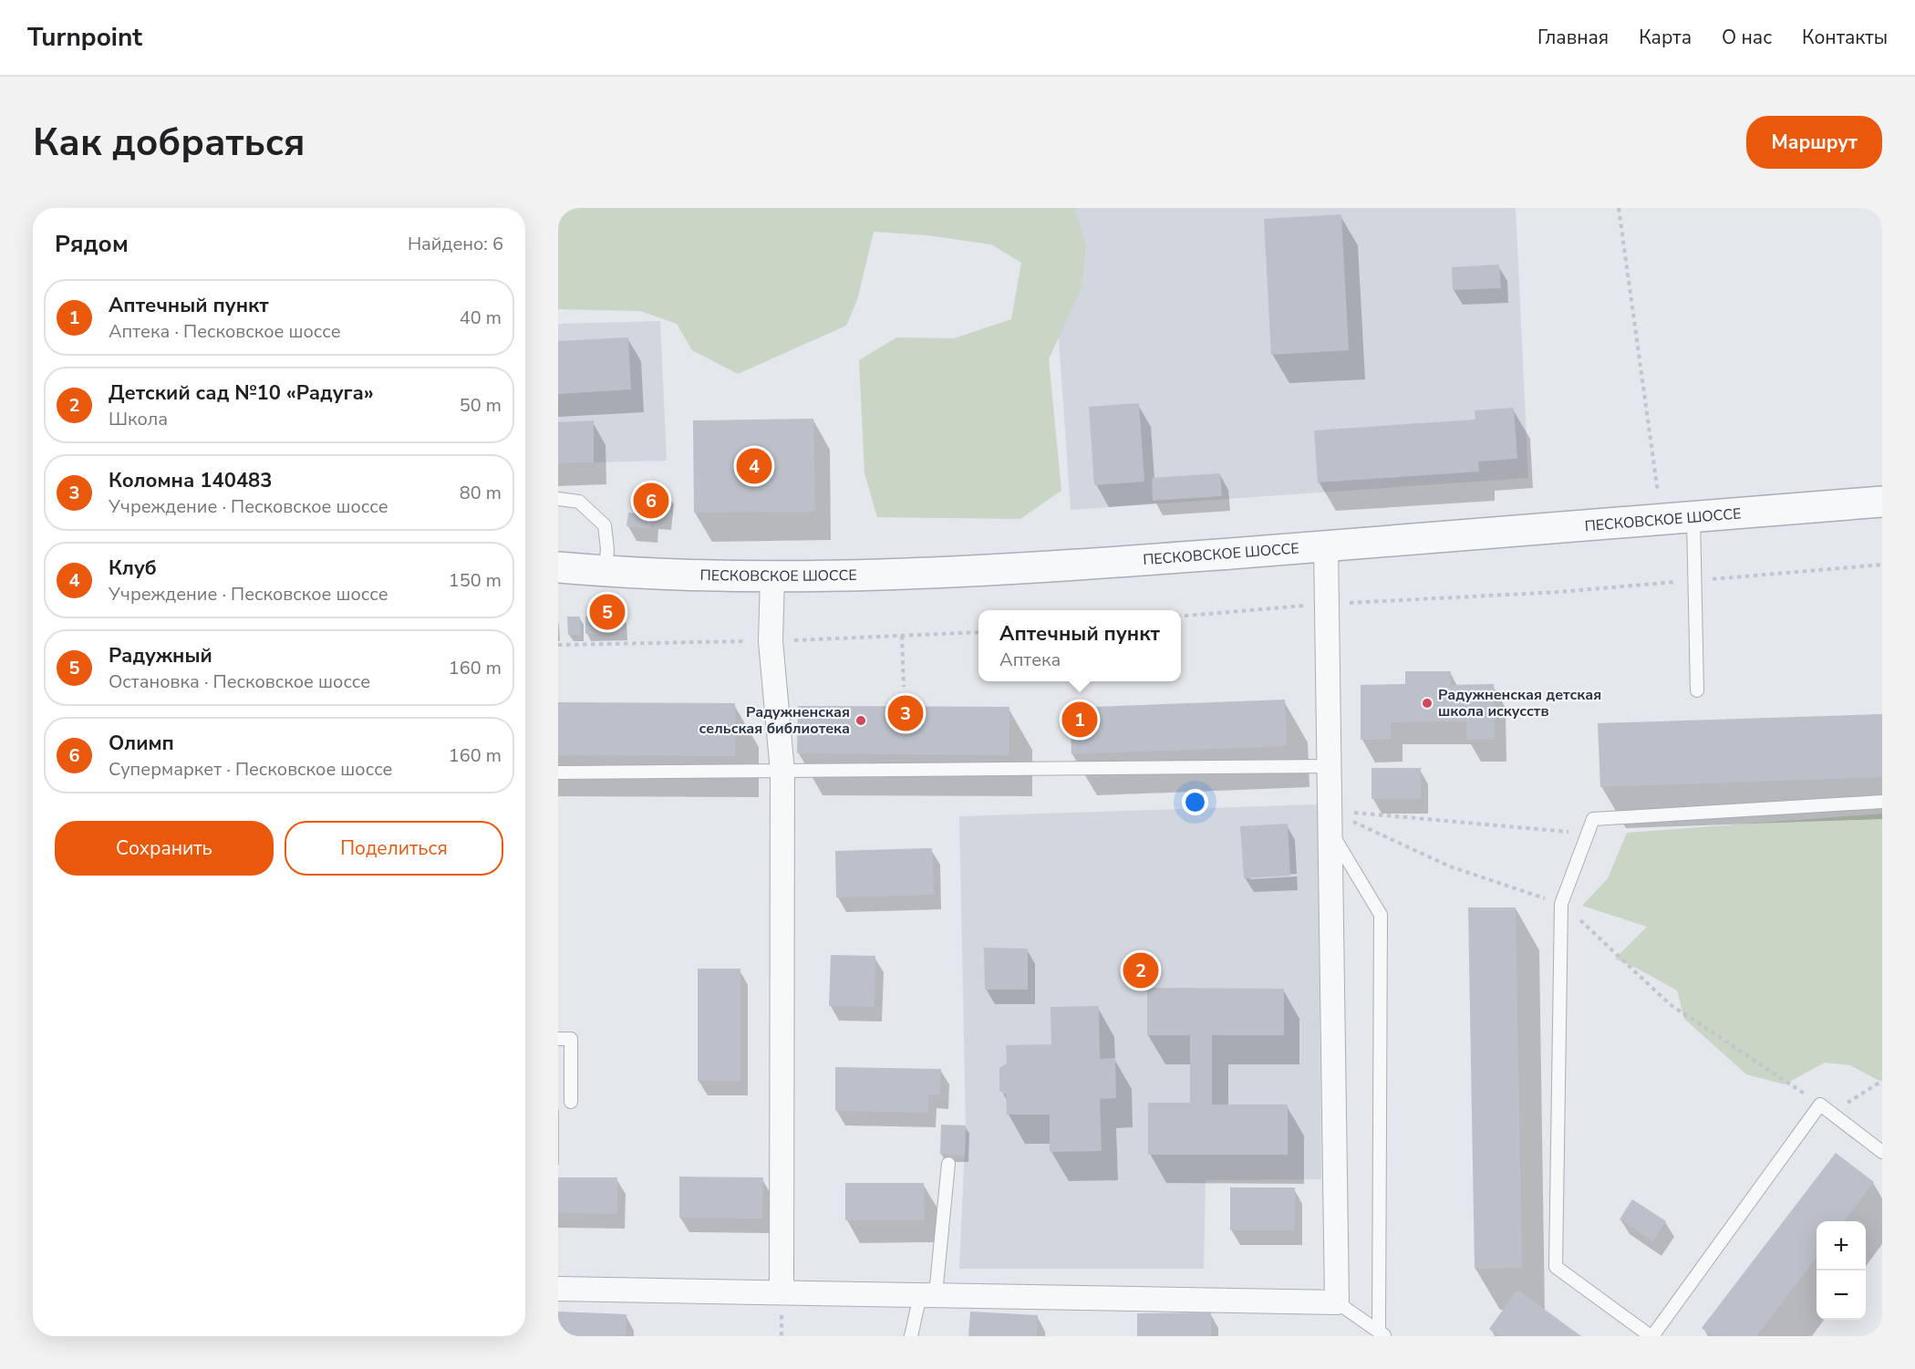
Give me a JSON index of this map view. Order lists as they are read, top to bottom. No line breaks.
{"streets":{"street":["ПЕСКОВСКОЕ ШОССЕ"]},"places":["Радужненская детская школа искусств","Радужненская сельская библиотека"],"page":{"header":"Turnpoint","nav":["Главная","Карта","О нас","Контакты"],"buttons":["Маршрут",["Сохранить","Поделиться"]],"title":"Как добраться","heading":["Рядом","Найдено: 6"],"list":[{"mark":"1","name":"Аптечный пункт","note":"Аптека · Песковское шоссе","value":"40 m"},{"mark":"2","name":"Детский сад №10 «Радуга»","note":"Школа","value":"50 m"},{"mark":"3","name":"Коломна 140483","note":"Учреждение · Песковское шоссе","value":"80 m"},{"mark":"4","name":"Клуб","note":"Учреждение · Песковское шоссе","value":"150 m"},{"mark":"5","name":"Радужный","note":"Остановка · Песковское шоссе","value":"160 m"},{"mark":"6","name":"Олимп","note":"Супермаркет · Песковское шоссе","value":"160 m"}],"pins":["4","6","5","3","1","2"],"popup":["Аптечный пункт","Аптека"],"map_buttons":["+","−"]}}
